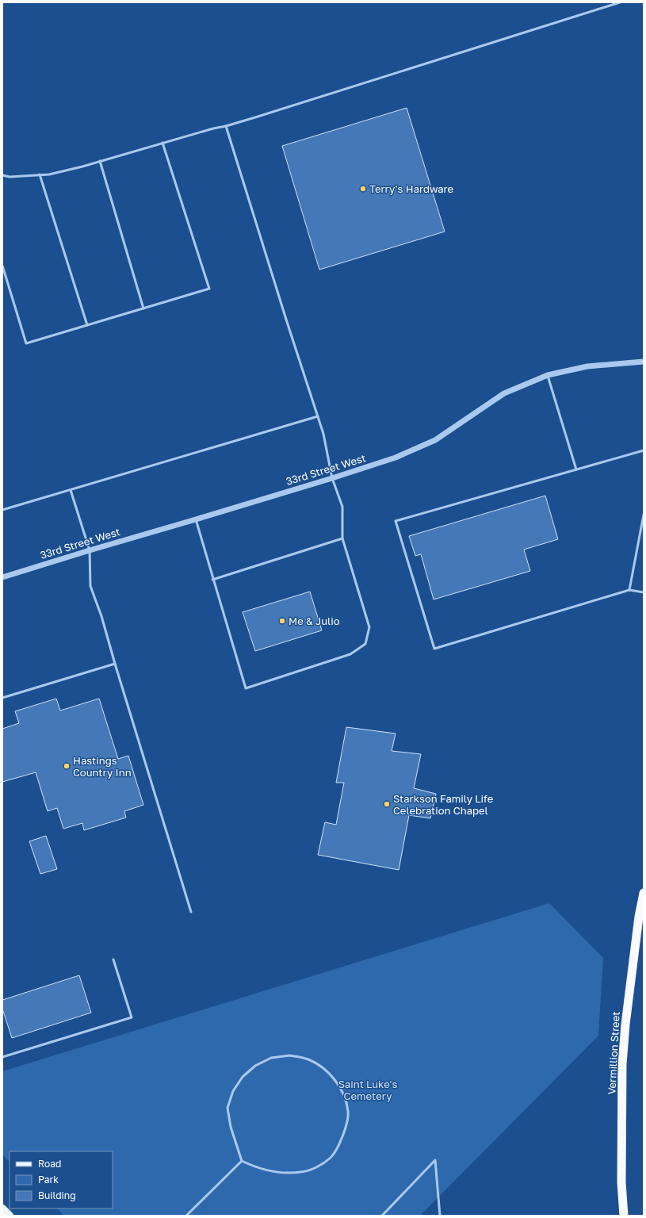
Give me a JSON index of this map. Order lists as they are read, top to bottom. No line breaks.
{"streets":{"highway":["Vermillion Street"],"street":["33rd Street West"]},"parks":["Saint Luke's Cemetery"],"places":["Terry's Hardware","Me & Julio","Hastings Country Inn","Starkson Family Life Celebration Chapel"],"legend":["Road","Park","Building"]}
